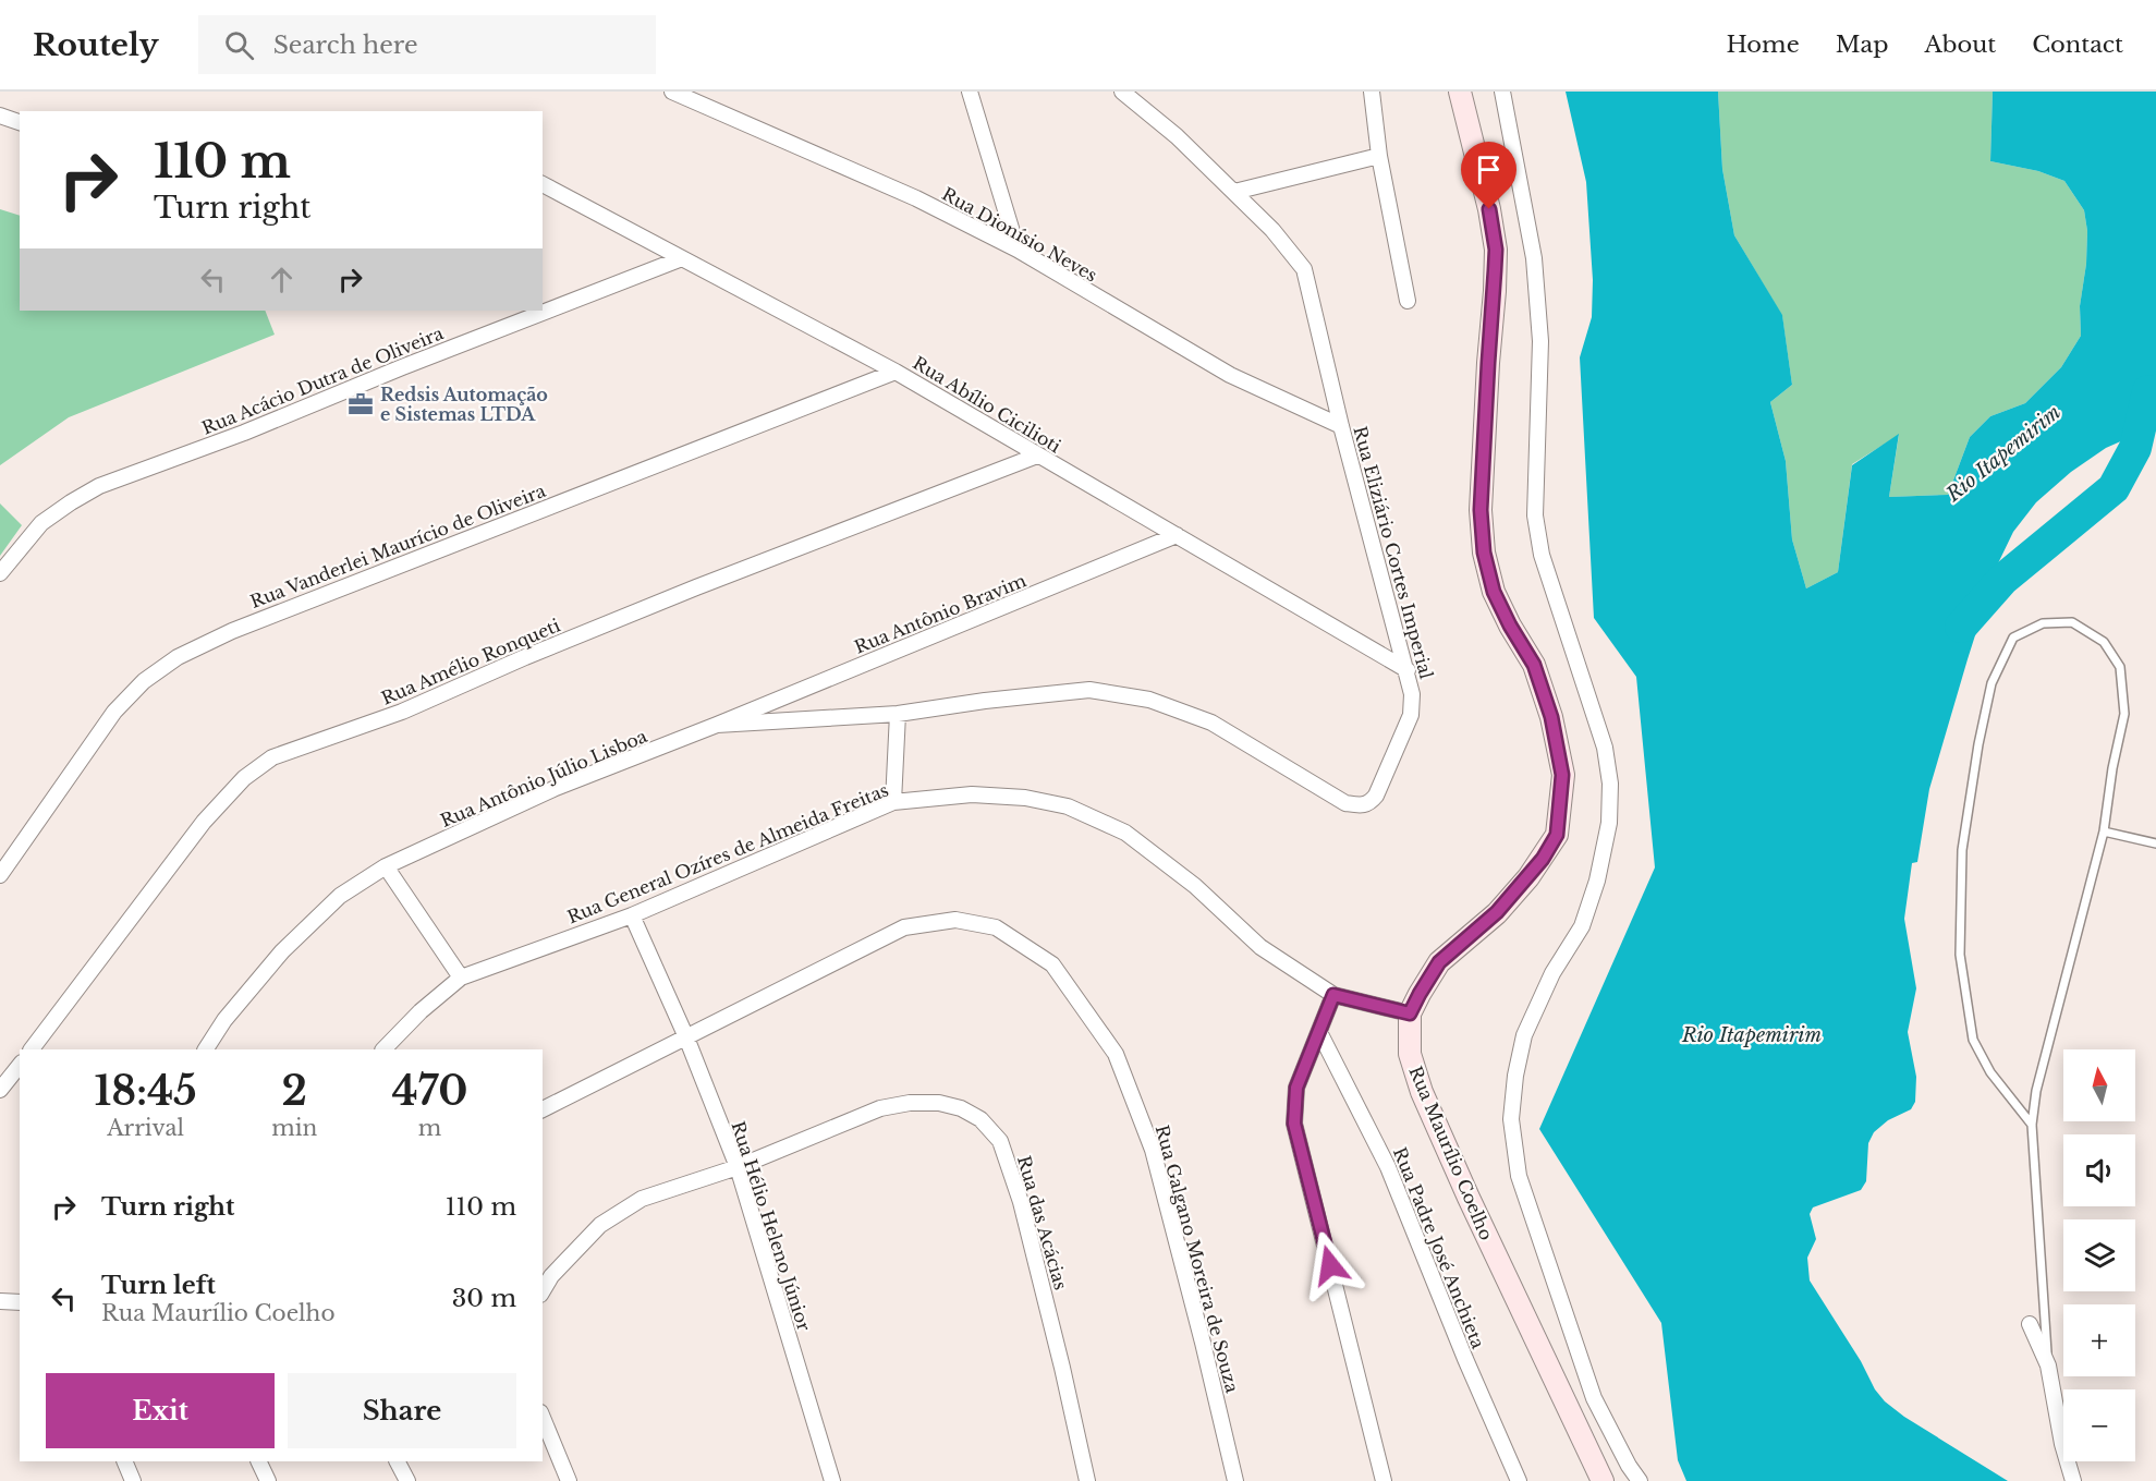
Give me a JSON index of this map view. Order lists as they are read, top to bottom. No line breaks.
{"streets":{"main road":["Rua Maurílio Coelho"],"street":["Rua Dionísio Neves","Rua Acácio Dutra de Oliveira","Rua Abílio Cicilioti","Rua Vanderlei Maurício de Oliveira","Rua Eliziário Cortes Imperial","Rua Antônio Bravim","Rua Amélio Ronqueti","Rua Antônio Júlio Lisboa","Rua General Ozíres de Almeida Freitas","Rua das Acácias","Rua Hélio Heleno Júnior","Rua Padre José Anchieta","Rua Galgano Moreira de Souza"]},"crossings":[["Rua Dionísio Neves","Rua Eliziário Cortes Imperial"],["Rua Acácio Dutra de Oliveira","Rua Abílio Cicilioti"],["Rua Abílio Cicilioti","Rua Vanderlei Maurício de Oliveira"],["Rua Abílio Cicilioti","Rua Eliziário Cortes Imperial"],["Rua Abílio Cicilioti","Rua Antônio Bravim"],["Rua Abílio Cicilioti","Rua Amélio Ronqueti"],["Rua Eliziário Cortes Imperial","Rua Antônio Bravim"],["Rua Eliziário Cortes Imperial","Rua Antônio Júlio Lisboa"],["Rua Antônio Bravim","Rua Antônio Júlio Lisboa"],["Rua General Ozíres de Almeida Freitas","Rua Maurílio Coelho"],["Rua General Ozíres de Almeida Freitas","Rua Hélio Heleno Júnior"],["Rua das Acácias","Rua Hélio Heleno Júnior"],["Rua Hélio Heleno Júnior","Rua Galgano Moreira de Souza"]],"water":["Rio Itapemirim"],"places":{"office":["Redsis Automação e Sistemas LTDA"]},"north":"top","page":{"header":"Routely","search":"Search here","nav":["Home","Map","About","Contact"],"turn":["110 m","Turn right"],"map_buttons":["+","−"],"eta":["18:45","Arrival","2","min","470","m"],"list":[{"name":"Turn right","value":"110 m"},{"name":"Turn left","note":"Rua Maurílio Coelho","value":"30 m"}],"buttons":["Exit","Share"]}}
